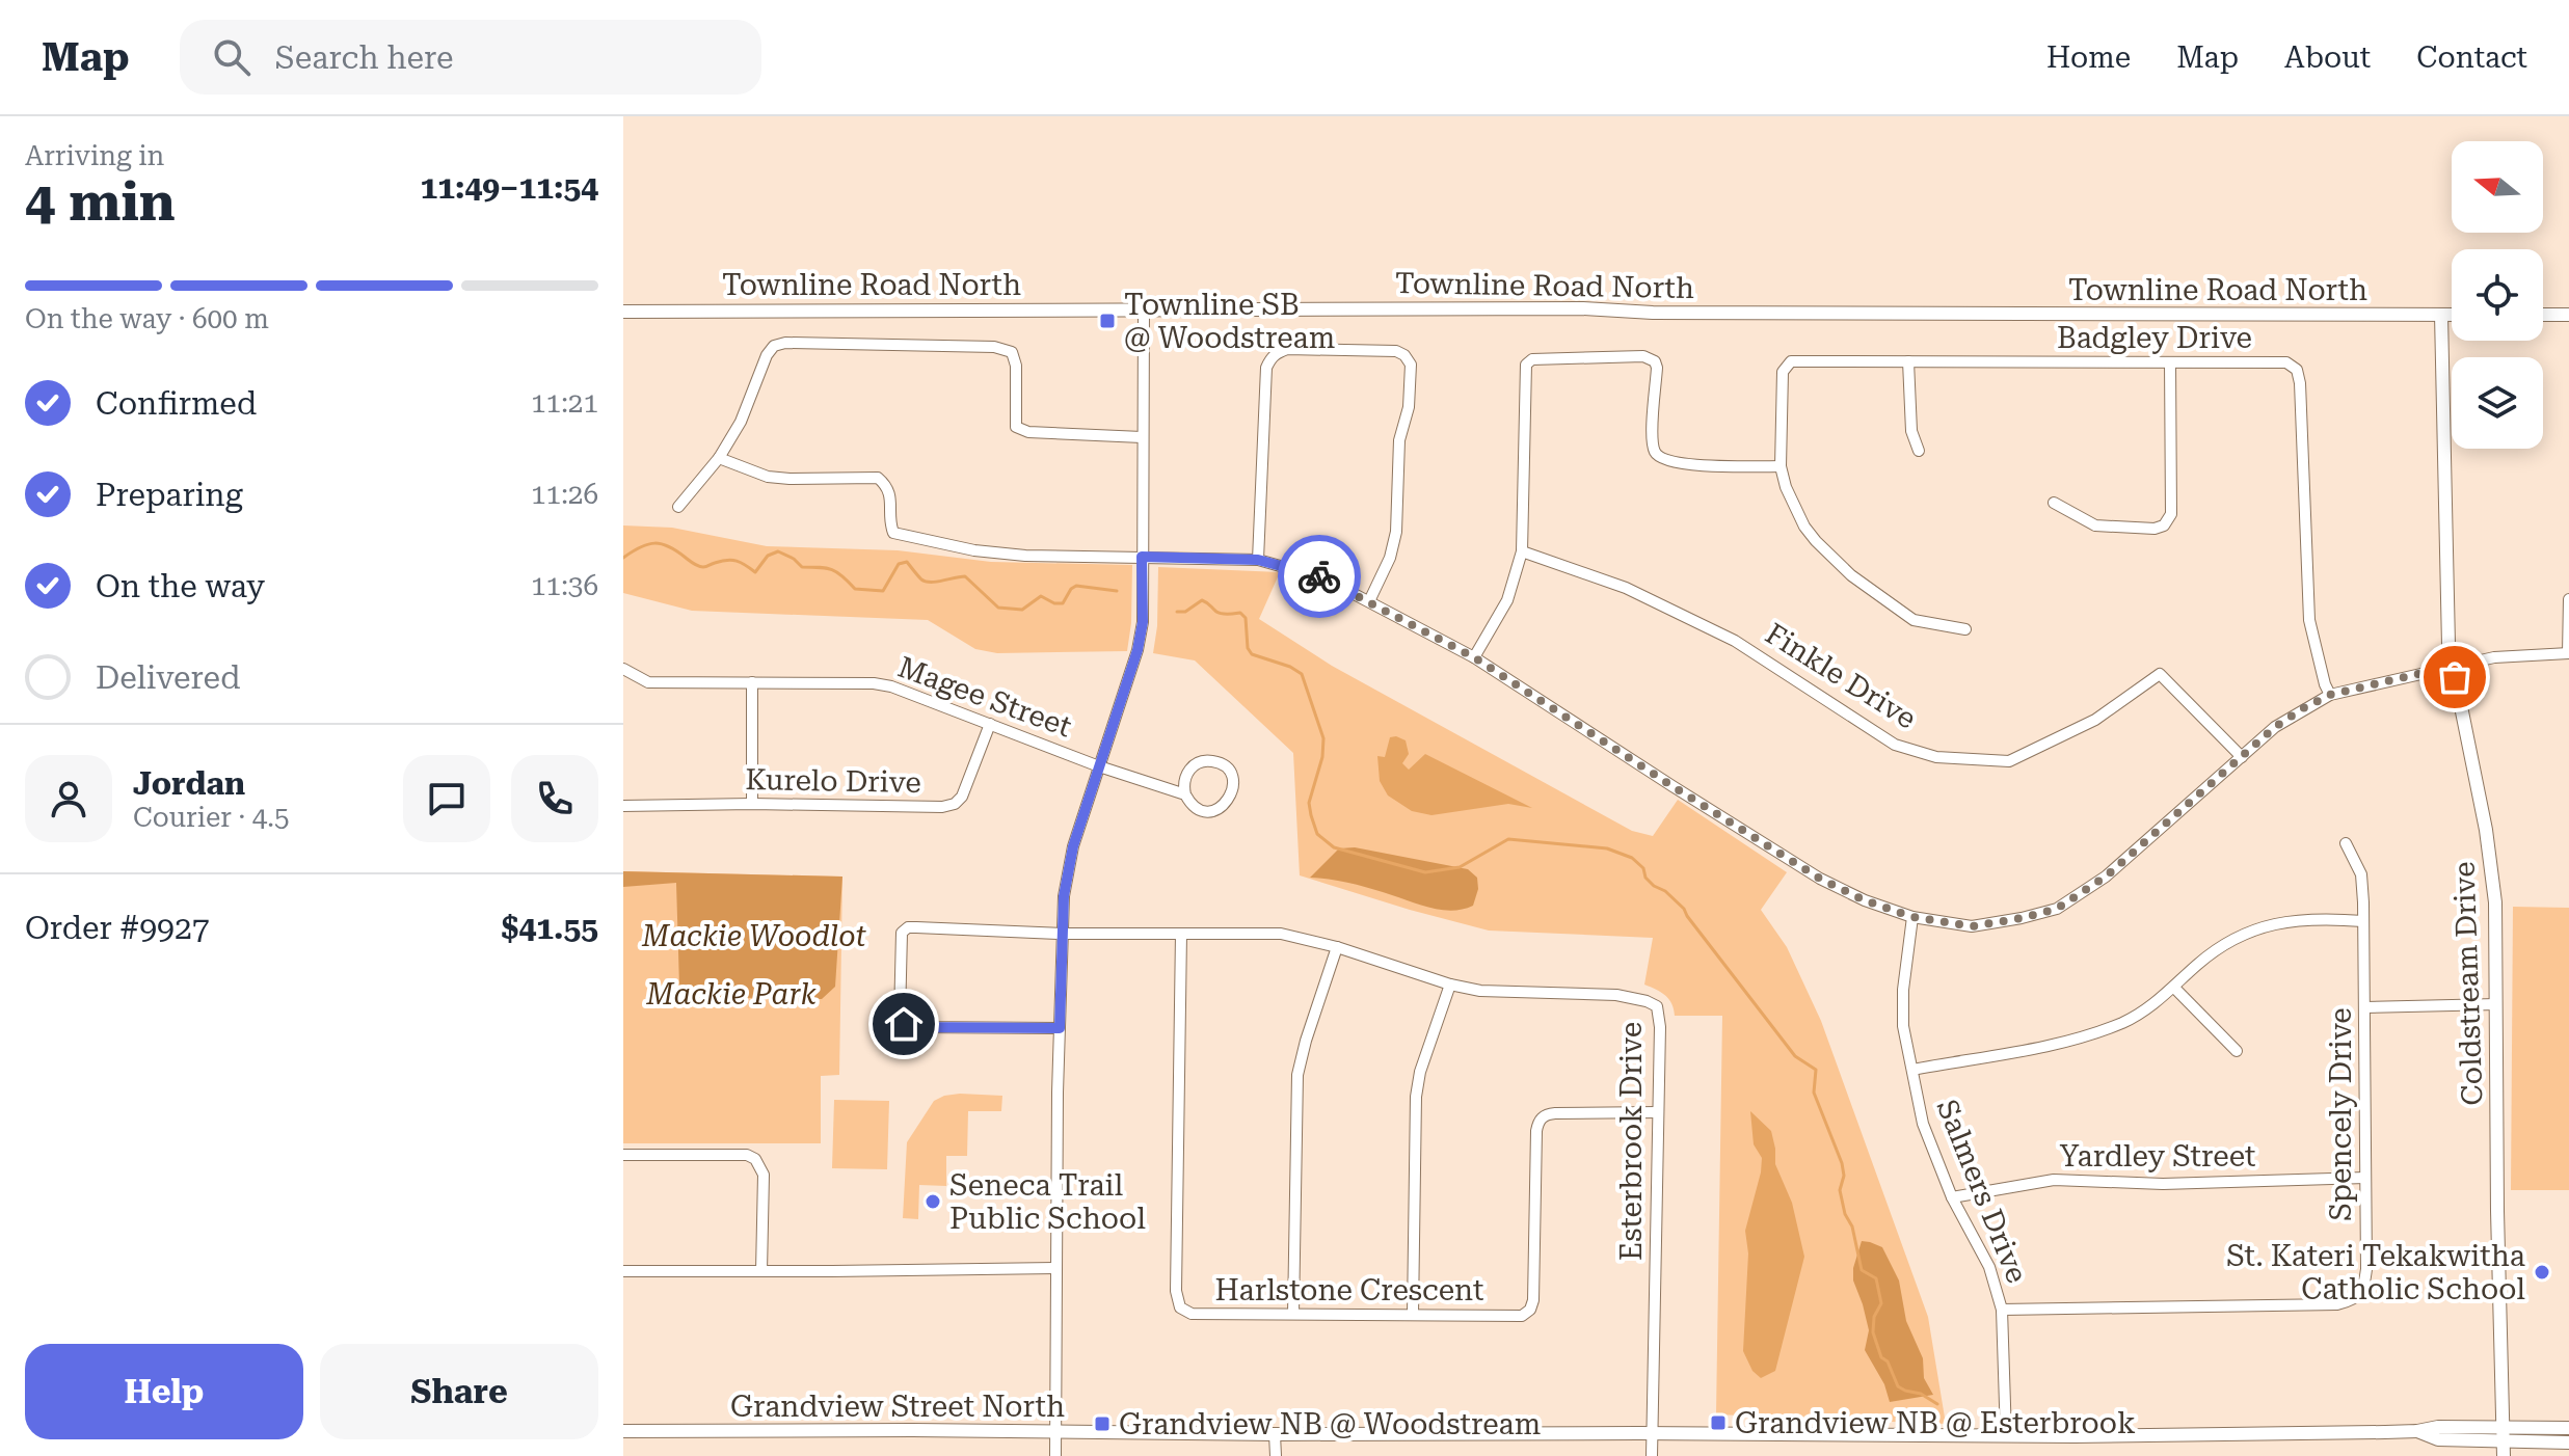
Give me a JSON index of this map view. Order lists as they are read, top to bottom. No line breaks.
{"streets":{"street":["Townline Road North","Badgley Drive","Finkle Drive","Magee Street","Kurelo Drive","Coldstream Drive","Spencely Drive","Esterbrook Drive","Yardley Street","Salmers Drive","Harlstone Crescent","Grandview Street North"]},"crossings":[["Townline Road North","Coldstream Drive"],["Magee Street","Kurelo Drive"],["Coldstream Drive","Grandview Street North"],["Spencely Drive","Yardley Street"],["Spencely Drive","Salmers Drive"],["Esterbrook Drive","Harlstone Crescent"],["Esterbrook Drive","Grandview Street North"],["Yardley Street","Salmers Drive"],["Salmers Drive","Grandview Street North"]],"parks":["Mackie Woodlot","Mackie Park"],"places":{"transit":["Townline SB @ Woodstream","Grandview NB @ Esterbrook","Grandview NB @ Woodstream"],"other":["Seneca Trail Public School","St. Kateri Tekakwitha Catholic School"]},"north":"left","page":{"header":"Map","search":"Search here","nav":["Home","Map","About","Contact"],"heading":["4 min","Arriving in","11:49–11:54"],"panel":["Jordan","Courier · 4.5","Order #9927","$41.55"],"bar":"On the way · 600 m","list":[["Confirmed","11:21"],["Preparing","11:26"],["On the way","11:36"],"Delivered"],"buttons":["Help","Share"]}}
